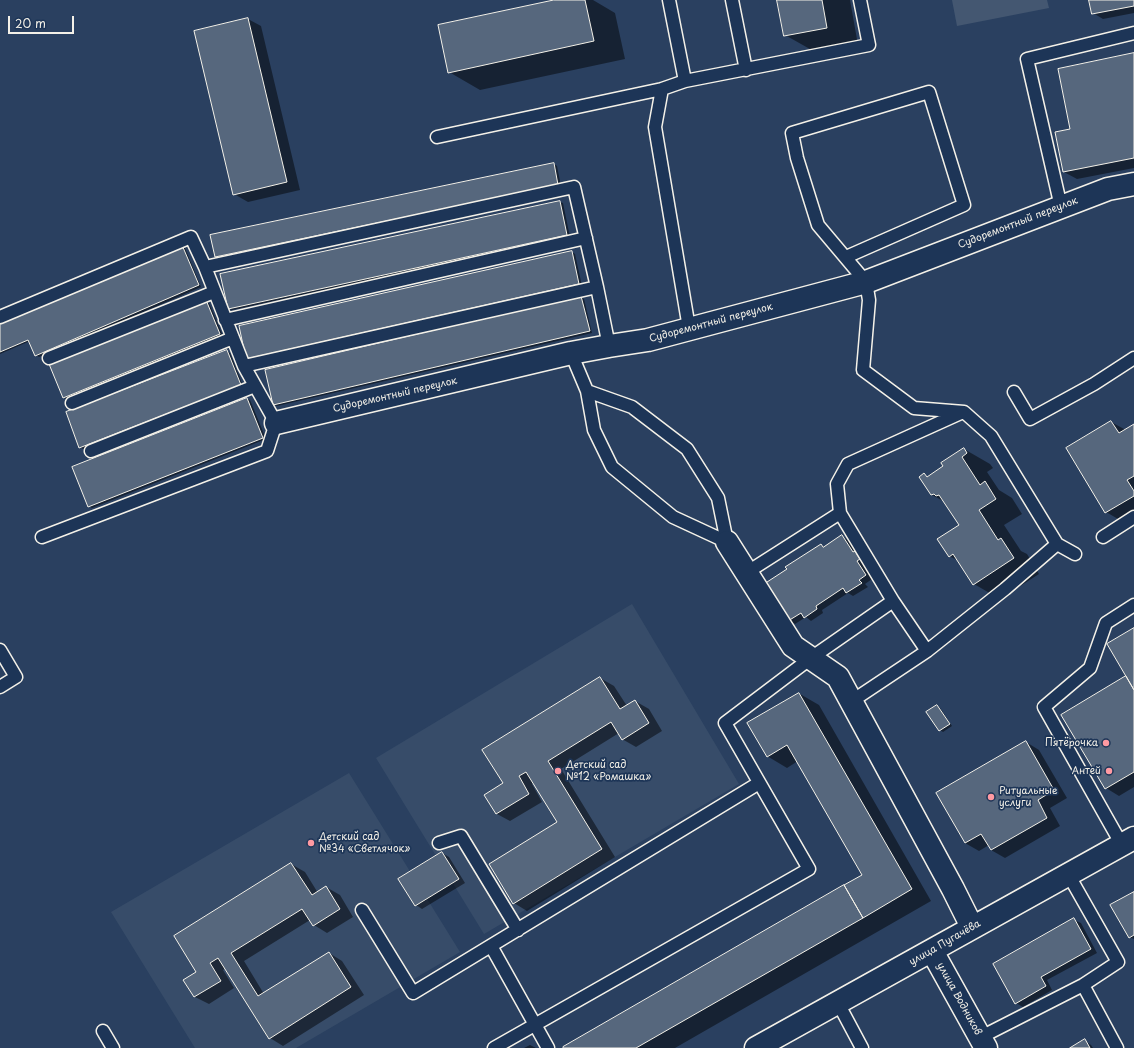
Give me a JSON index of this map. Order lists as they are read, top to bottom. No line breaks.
{"streets":{"street":["Судоремонтный переулок","улица Пугачёва","улица Водников"]},"crossings":[["улица Пугачёва","улица Водников"]],"places":["Пятёрочка","Детский сад №12 «Ромашка»","Антей","Ритуальные услуги","Детский сад №34 «Светлячок»"],"scale_bar":"20 m"}
